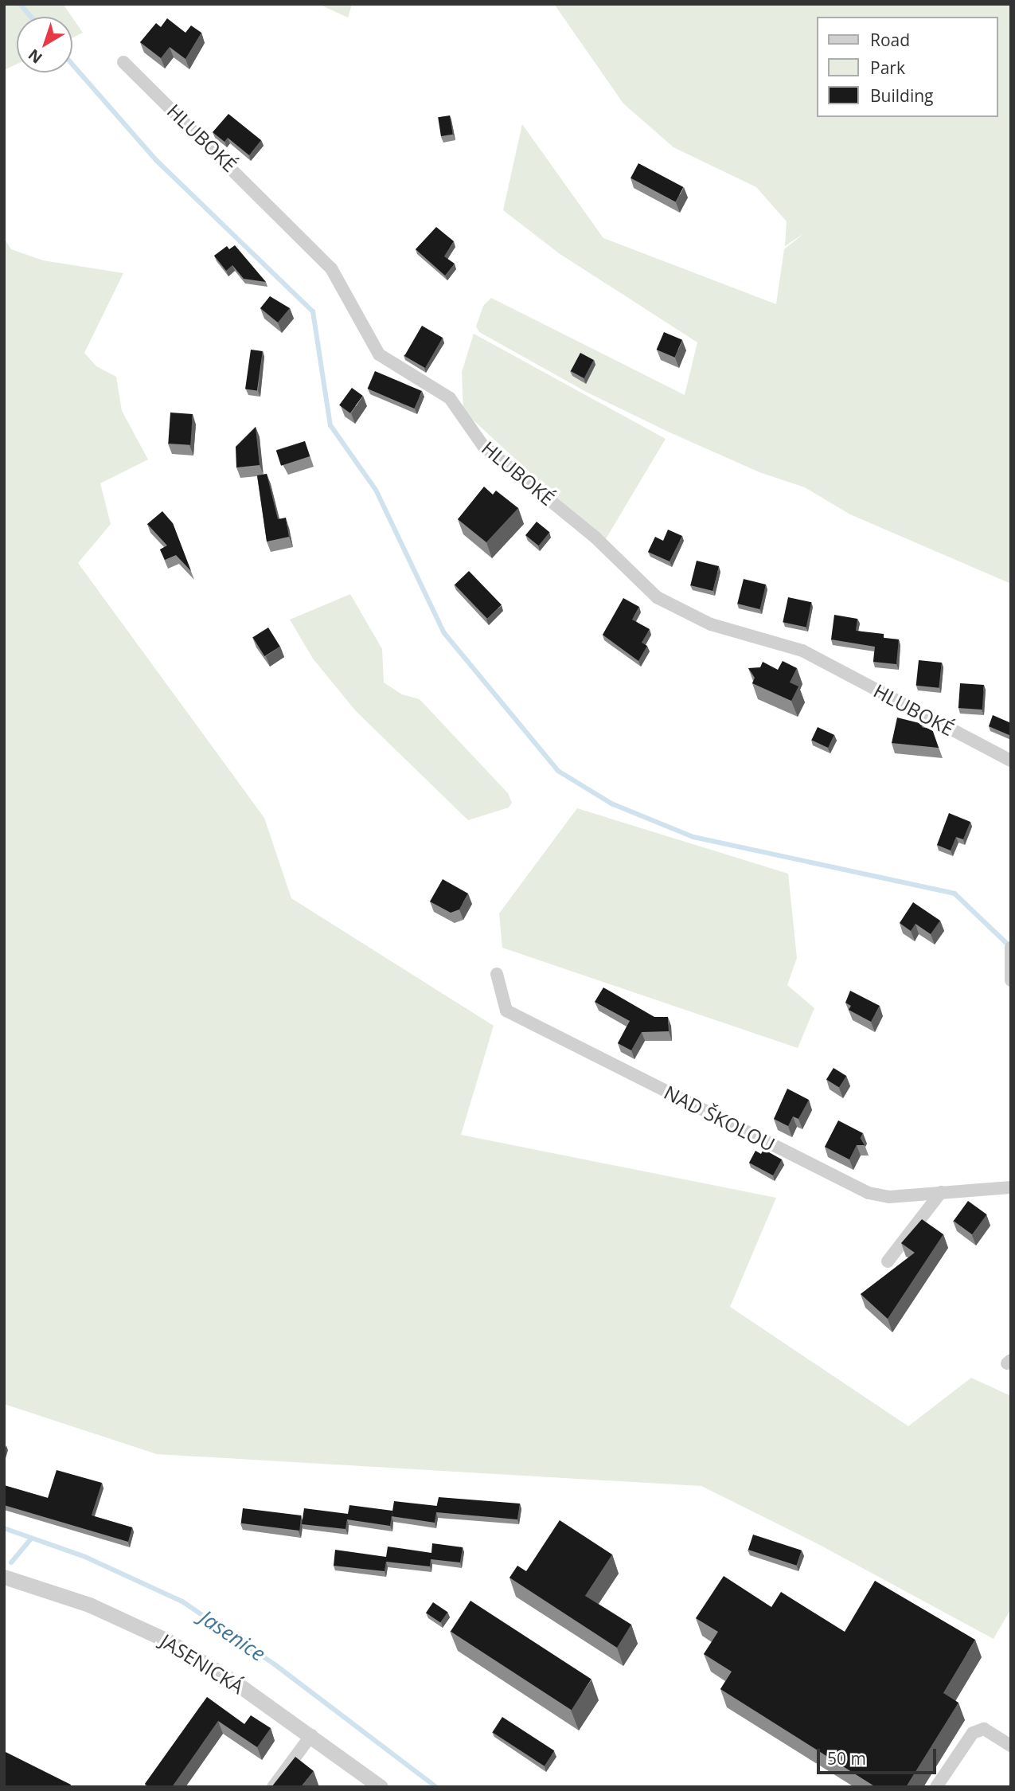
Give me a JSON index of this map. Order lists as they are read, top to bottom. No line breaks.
{"streets":{"street":["HLUBOKÉ","NAD ŠKOLOU","JASENICKÁ"]},"water":["Jasenice"],"legend":["Road","Park","Building"],"scale_bar":"50 m","north":"bottom left"}
